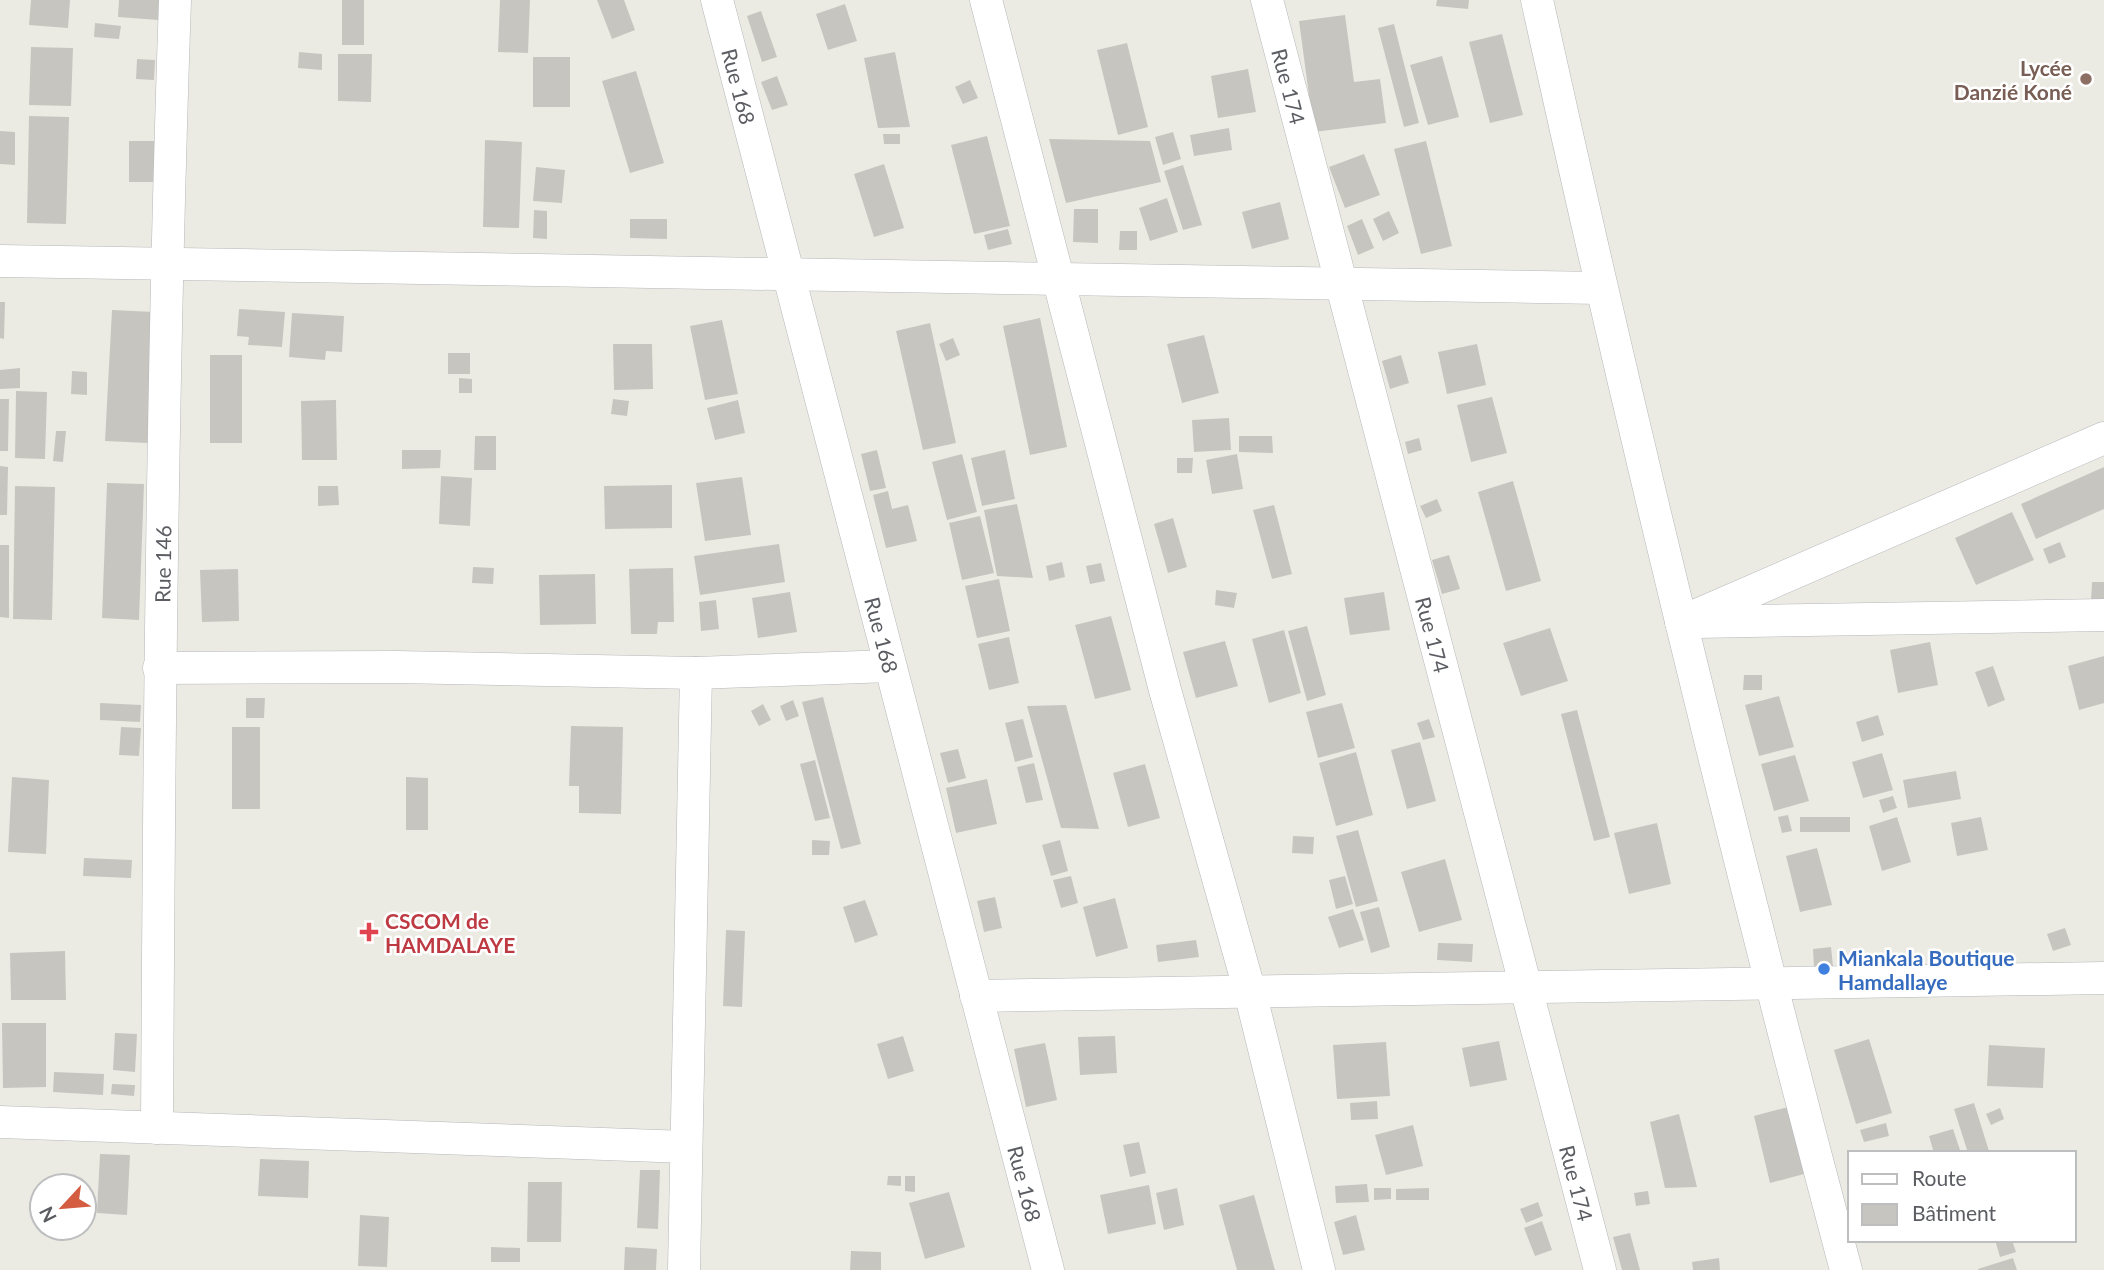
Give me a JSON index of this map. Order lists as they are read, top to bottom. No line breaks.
{"streets":{"street":["Rue 168","Rue 174","Rue 146"]},"places":{"other":["Lycée Danzié Koné","Miankala Boutique Hamdallaye"],"health":["CSCOM de HAMDALAYE"]},"legend":["Route","Bâtiment"],"north":"bottom left"}
